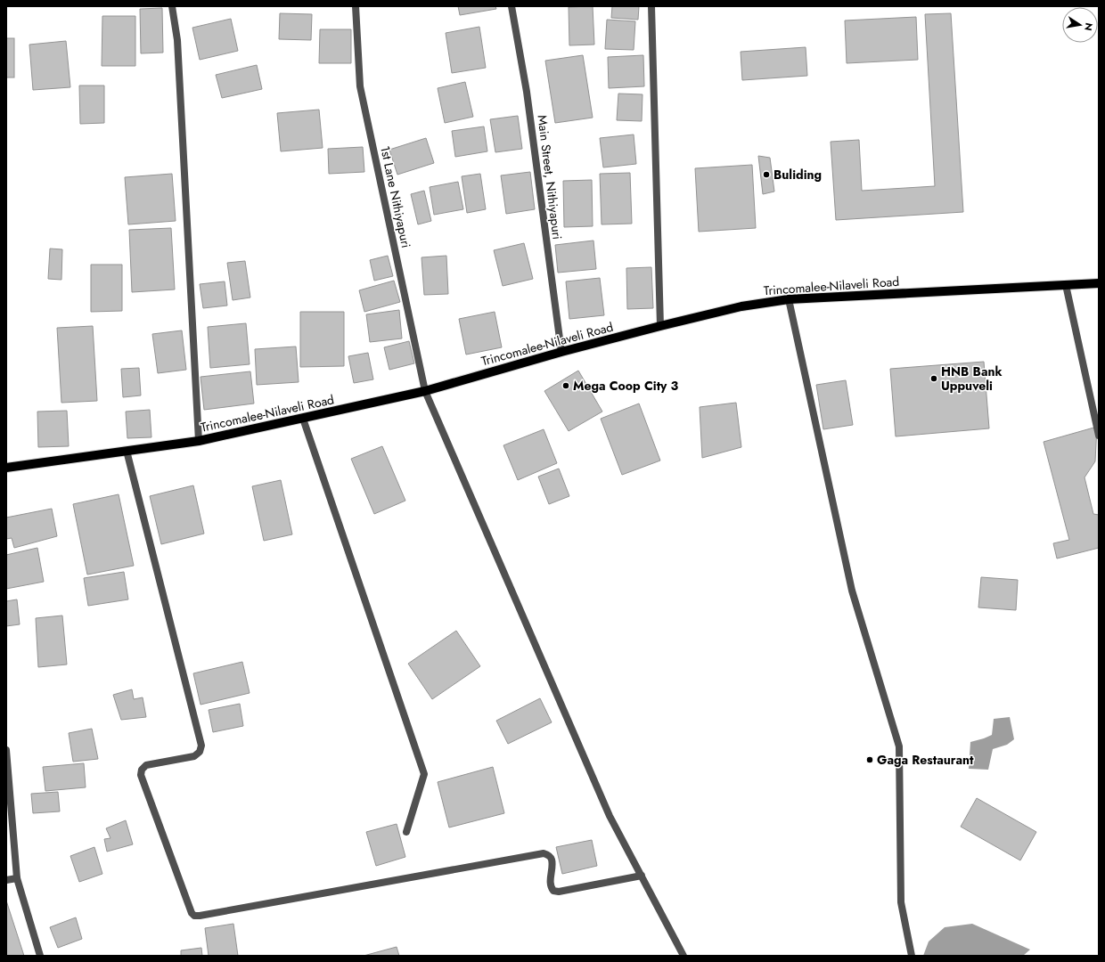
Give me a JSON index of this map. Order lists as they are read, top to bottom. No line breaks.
{"streets":{"main road":["Trincomalee-Nilaveli Road"],"street":["Main Street, Nithiyapuri","1st Lane Nithiyapuri"]},"crossings":[["Main Street, Nithiyapuri","Trincomalee-Nilaveli Road"],["1st Lane Nithiyapuri","Trincomalee-Nilaveli Road"]],"places":["Buliding","HNB Bank Uppuveli","Mega Coop City 3","Gaga Restaurant"],"north":"right"}
